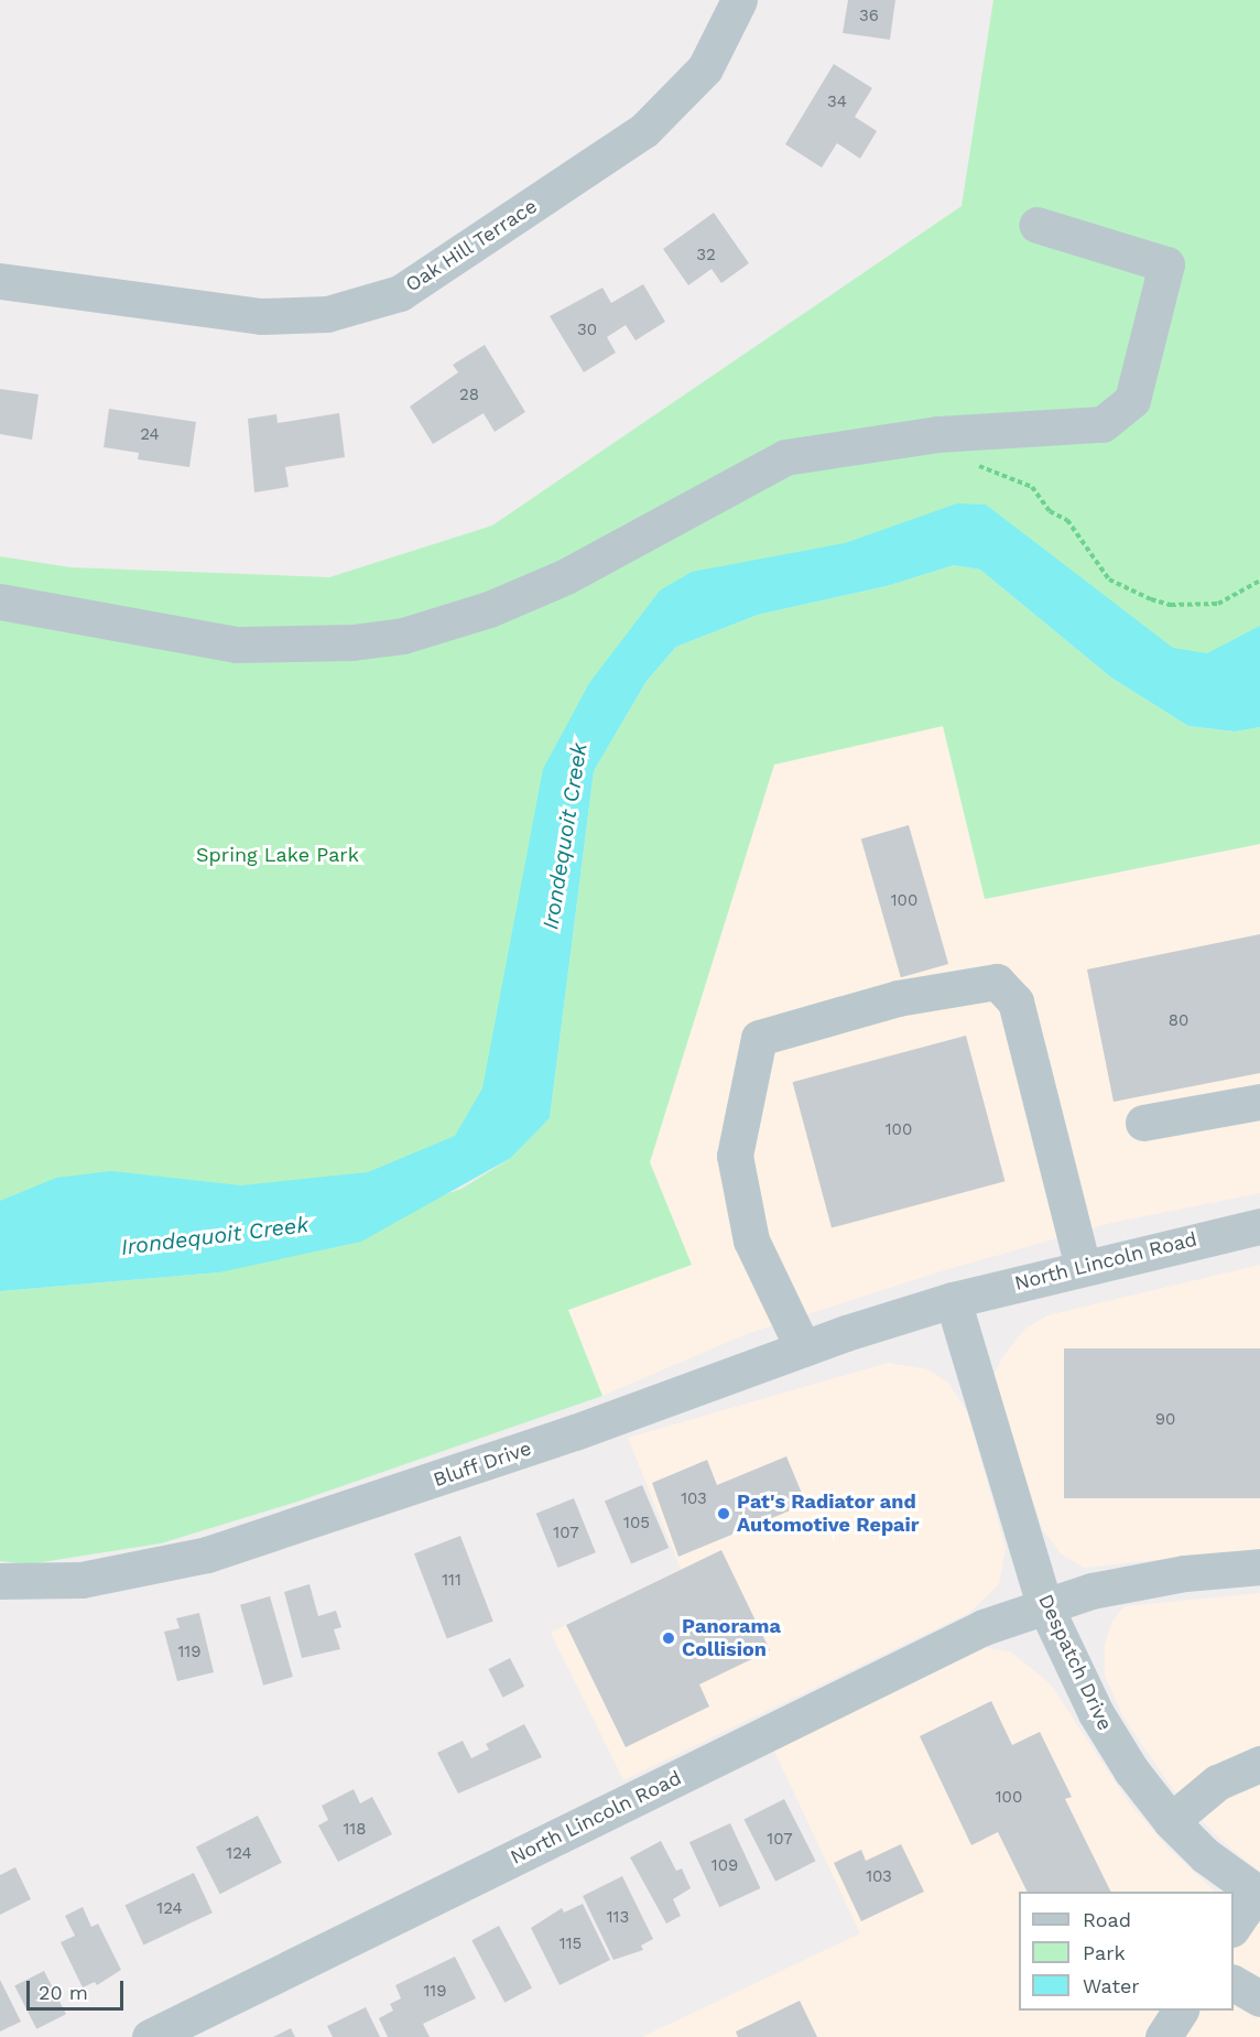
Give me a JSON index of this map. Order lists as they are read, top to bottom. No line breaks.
{"streets":{"street":["Oak Hill Terrace","North Lincoln Road","Bluff Drive","Despatch Drive"]},"crossings":[["North Lincoln Road","Bluff Drive"],["North Lincoln Road","Despatch Drive"],["Bluff Drive","Despatch Drive"]],"water":["Irondequoit Creek"],"parks":["Spring Lake Park"],"places":["Pat's Radiator and Automotive Repair","Panorama Collision"],"house_numbers":["36","34","32","30","28","24","100","80","100","90","103","105","107","111","119","100","118","107","124","109","103","124","113","115","119"],"legend":["Road","Park","Water"],"scale_bar":"20 m"}
